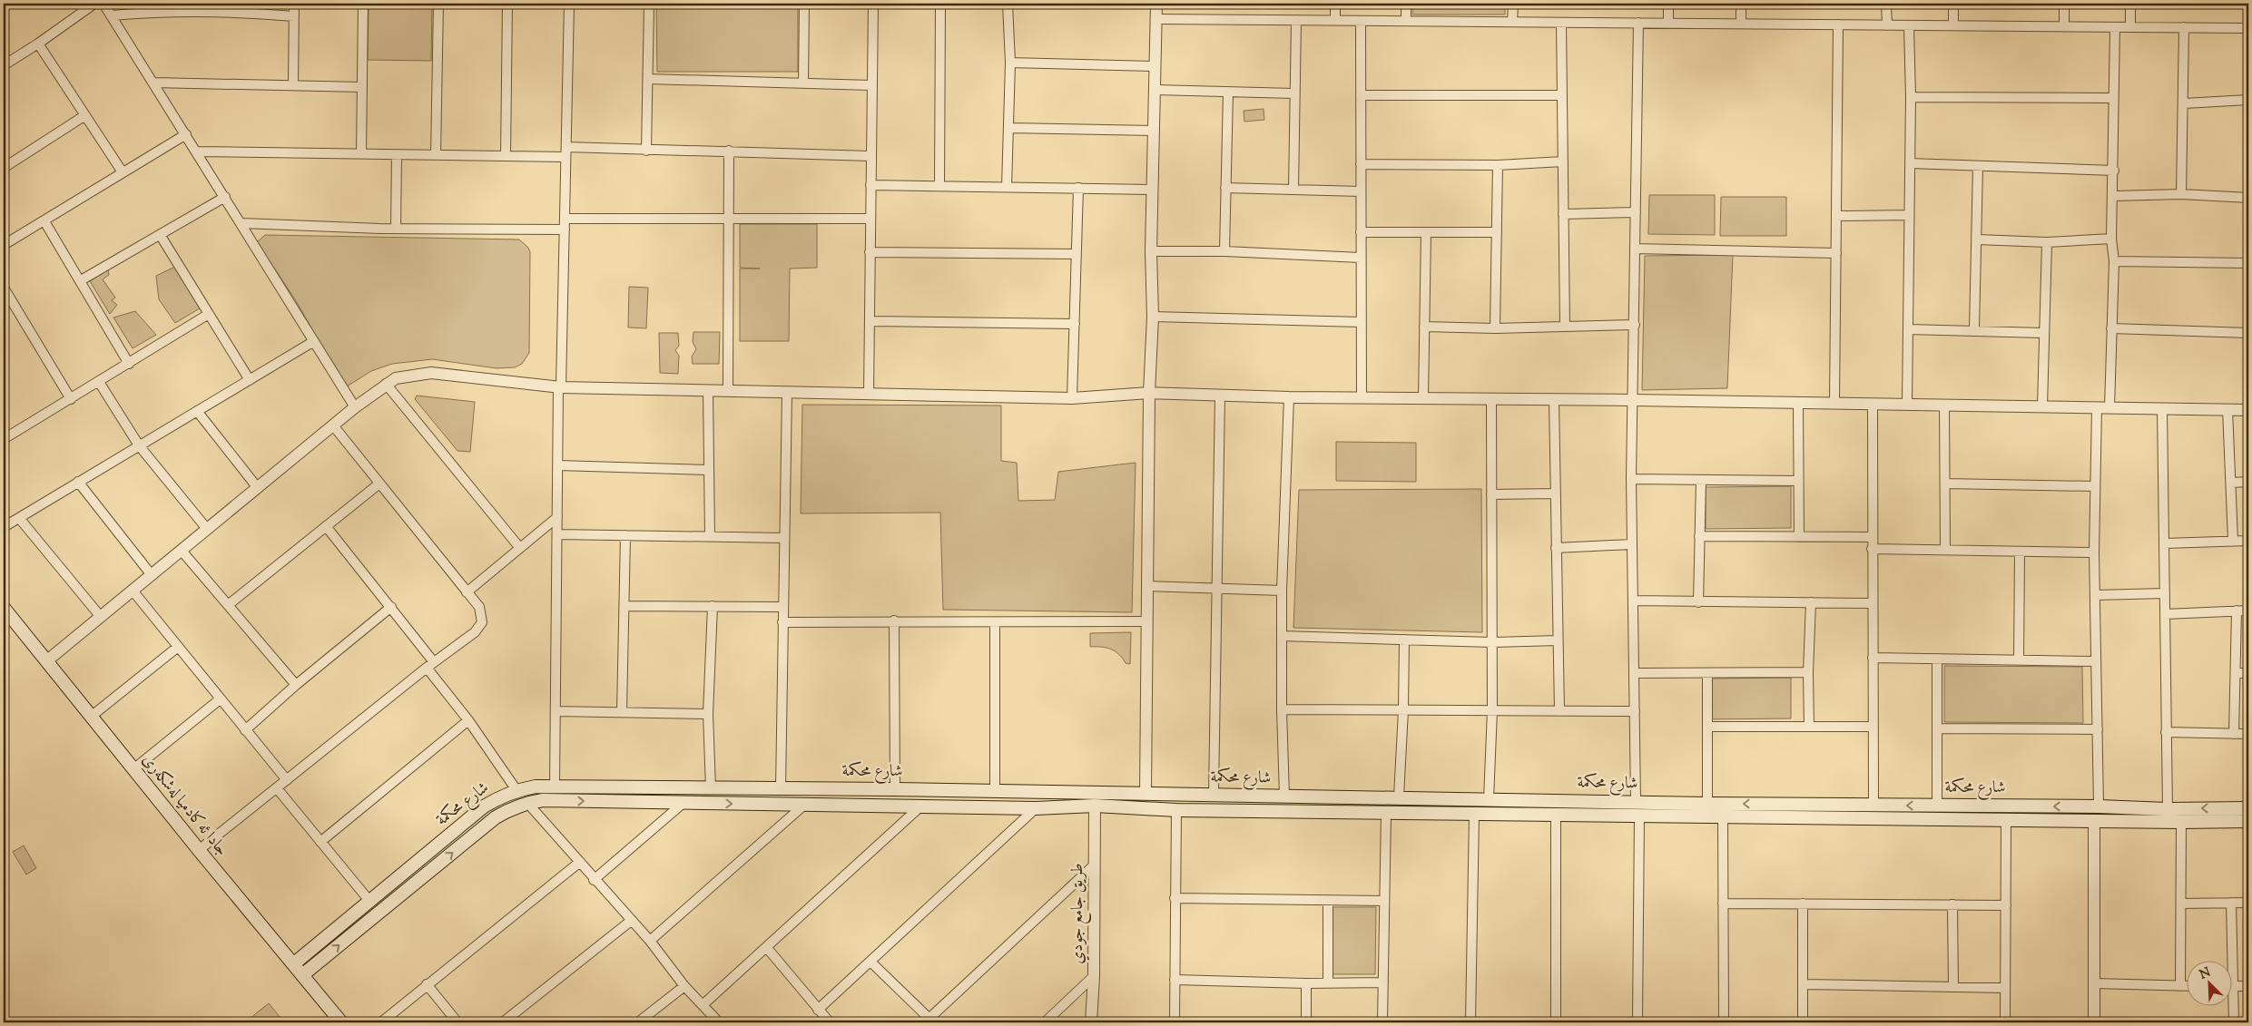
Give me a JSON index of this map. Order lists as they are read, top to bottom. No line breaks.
{"streets":{"main road":["شارع محكمة","جادا ئه‌كادميا له‌شكه‌رى"],"street":["طريق جامع جودي"]},"crossings":[["شارع محكمة","جادا ئه‌كادميا له‌شكه‌رى"],["شارع محكمة","طريق جامع جودي"]],"north":"top left"}
